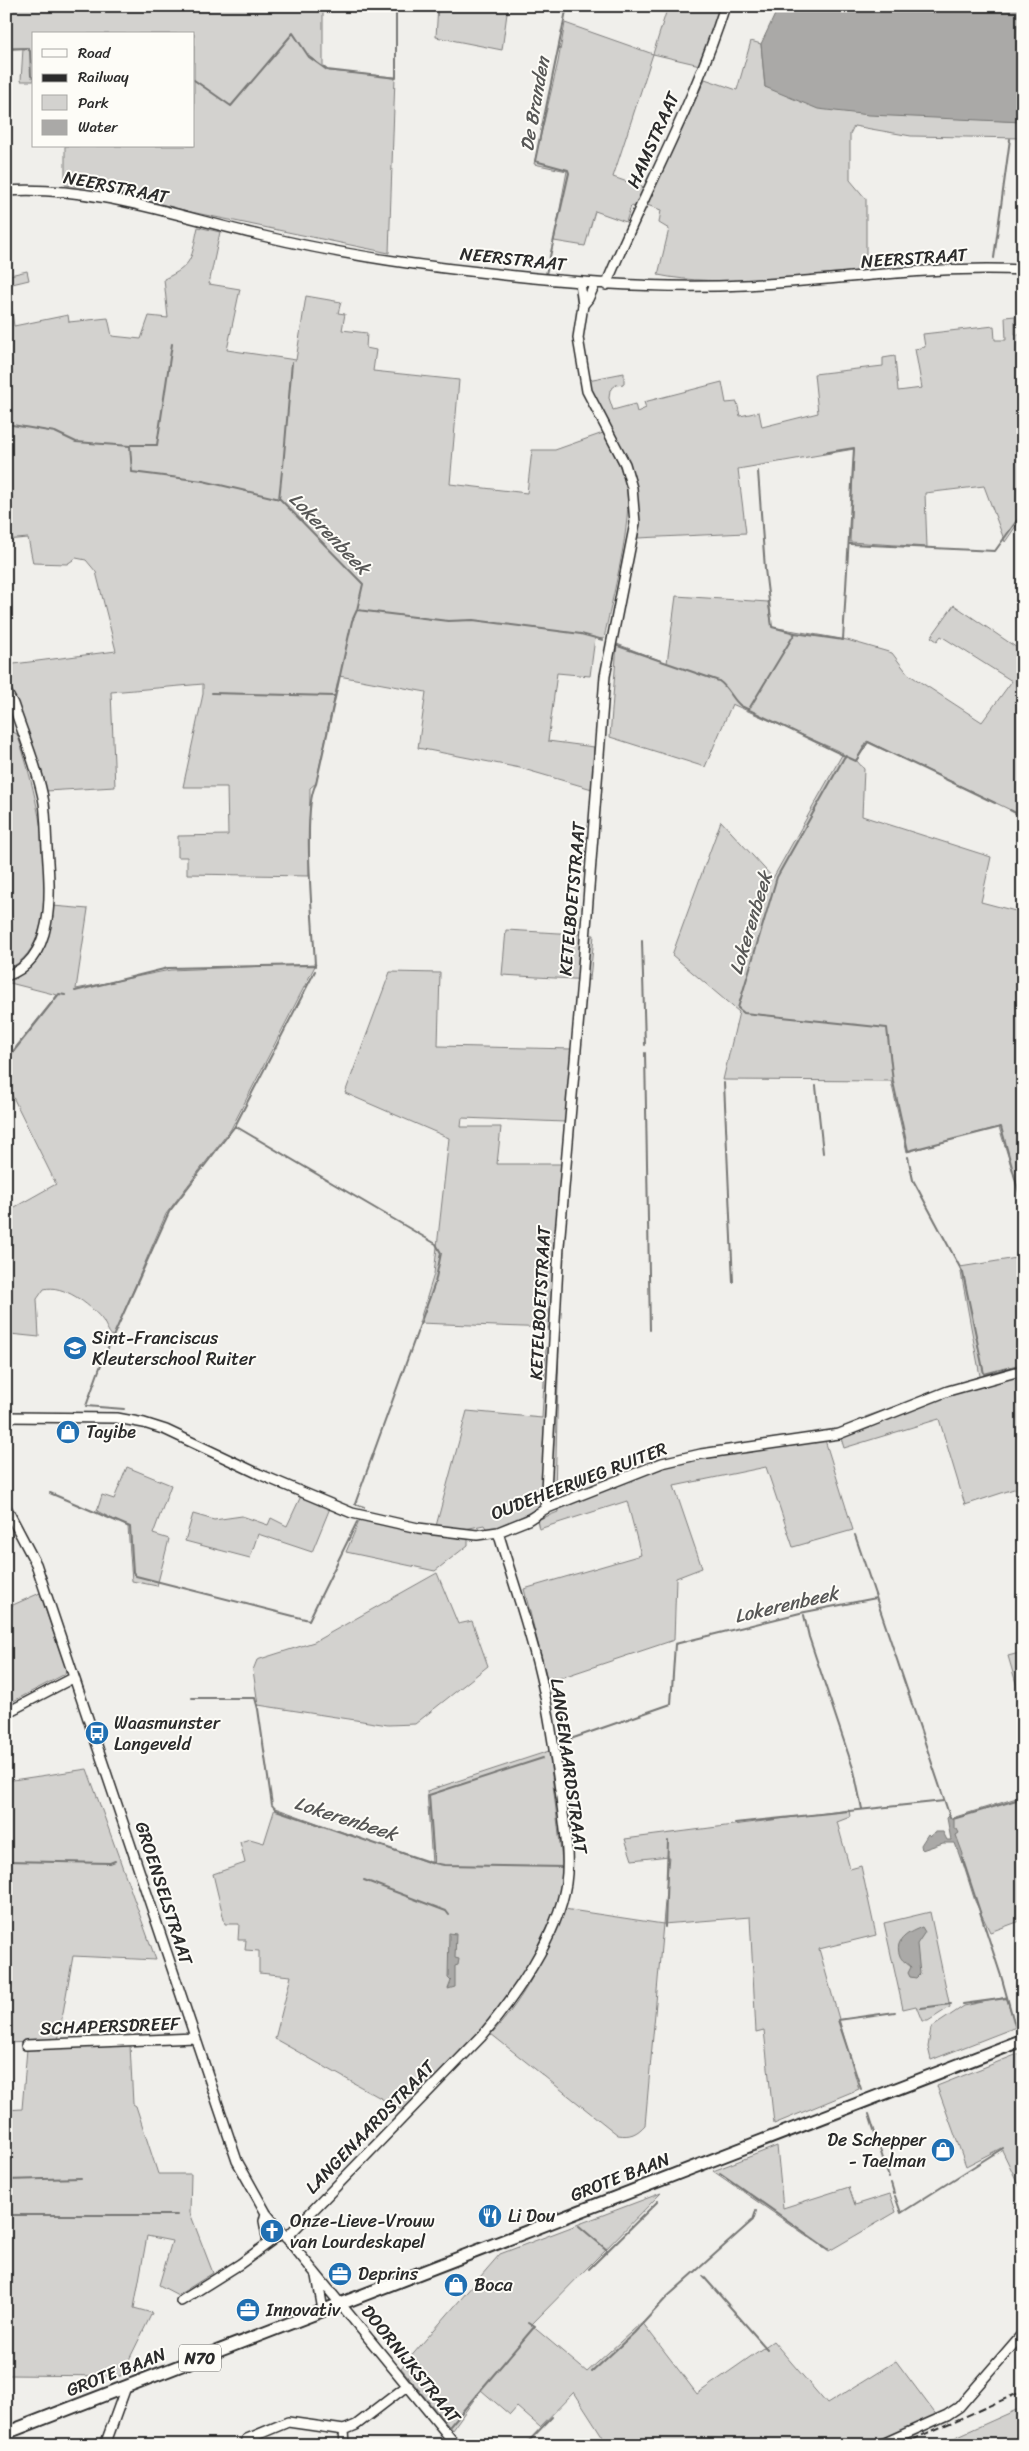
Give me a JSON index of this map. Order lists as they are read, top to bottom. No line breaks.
{"streets":{"main road":["GROTE BAAN","N70"],"street":["HAMSTRAAT","NEERSTRAAT","KETELBOETSTRAAT","OUDEHEERWEG RUITER","LANGENAARDSTRAAT","GROENSELSTRAAT","SCHAPERSDREEF","DOORNIJKSTRAAT"]},"crossings":[["HAMSTRAAT","NEERSTRAAT"],["NEERSTRAAT","KETELBOETSTRAAT"],["KETELBOETSTRAAT","OUDEHEERWEG RUITER"],["OUDEHEERWEG RUITER","LANGENAARDSTRAAT"],["LANGENAARDSTRAAT","GROENSELSTRAAT"],["GROENSELSTRAAT","SCHAPERSDREEF"],["GROENSELSTRAAT","GROTE BAAN"],["GROENSELSTRAAT","DOORNIJKSTRAAT"],["GROTE BAAN","DOORNIJKSTRAAT"]],"water":["De Branden","Lokerenbeek"],"places":{"school or university":["Sint-Franciscus Kleuterschool Ruiter"],"shop":["Tayibe","De Schepper - Taelman","Boca"],"bus stop":["Waasmunster Langeveld"],"restaurant":["Li Dou"],"church":["Onze-Lieve-Vrouw van Lourdeskapel"],"office":["Deprins","Innovativ"]},"legend":["Road","Railway","Park","Water"]}
